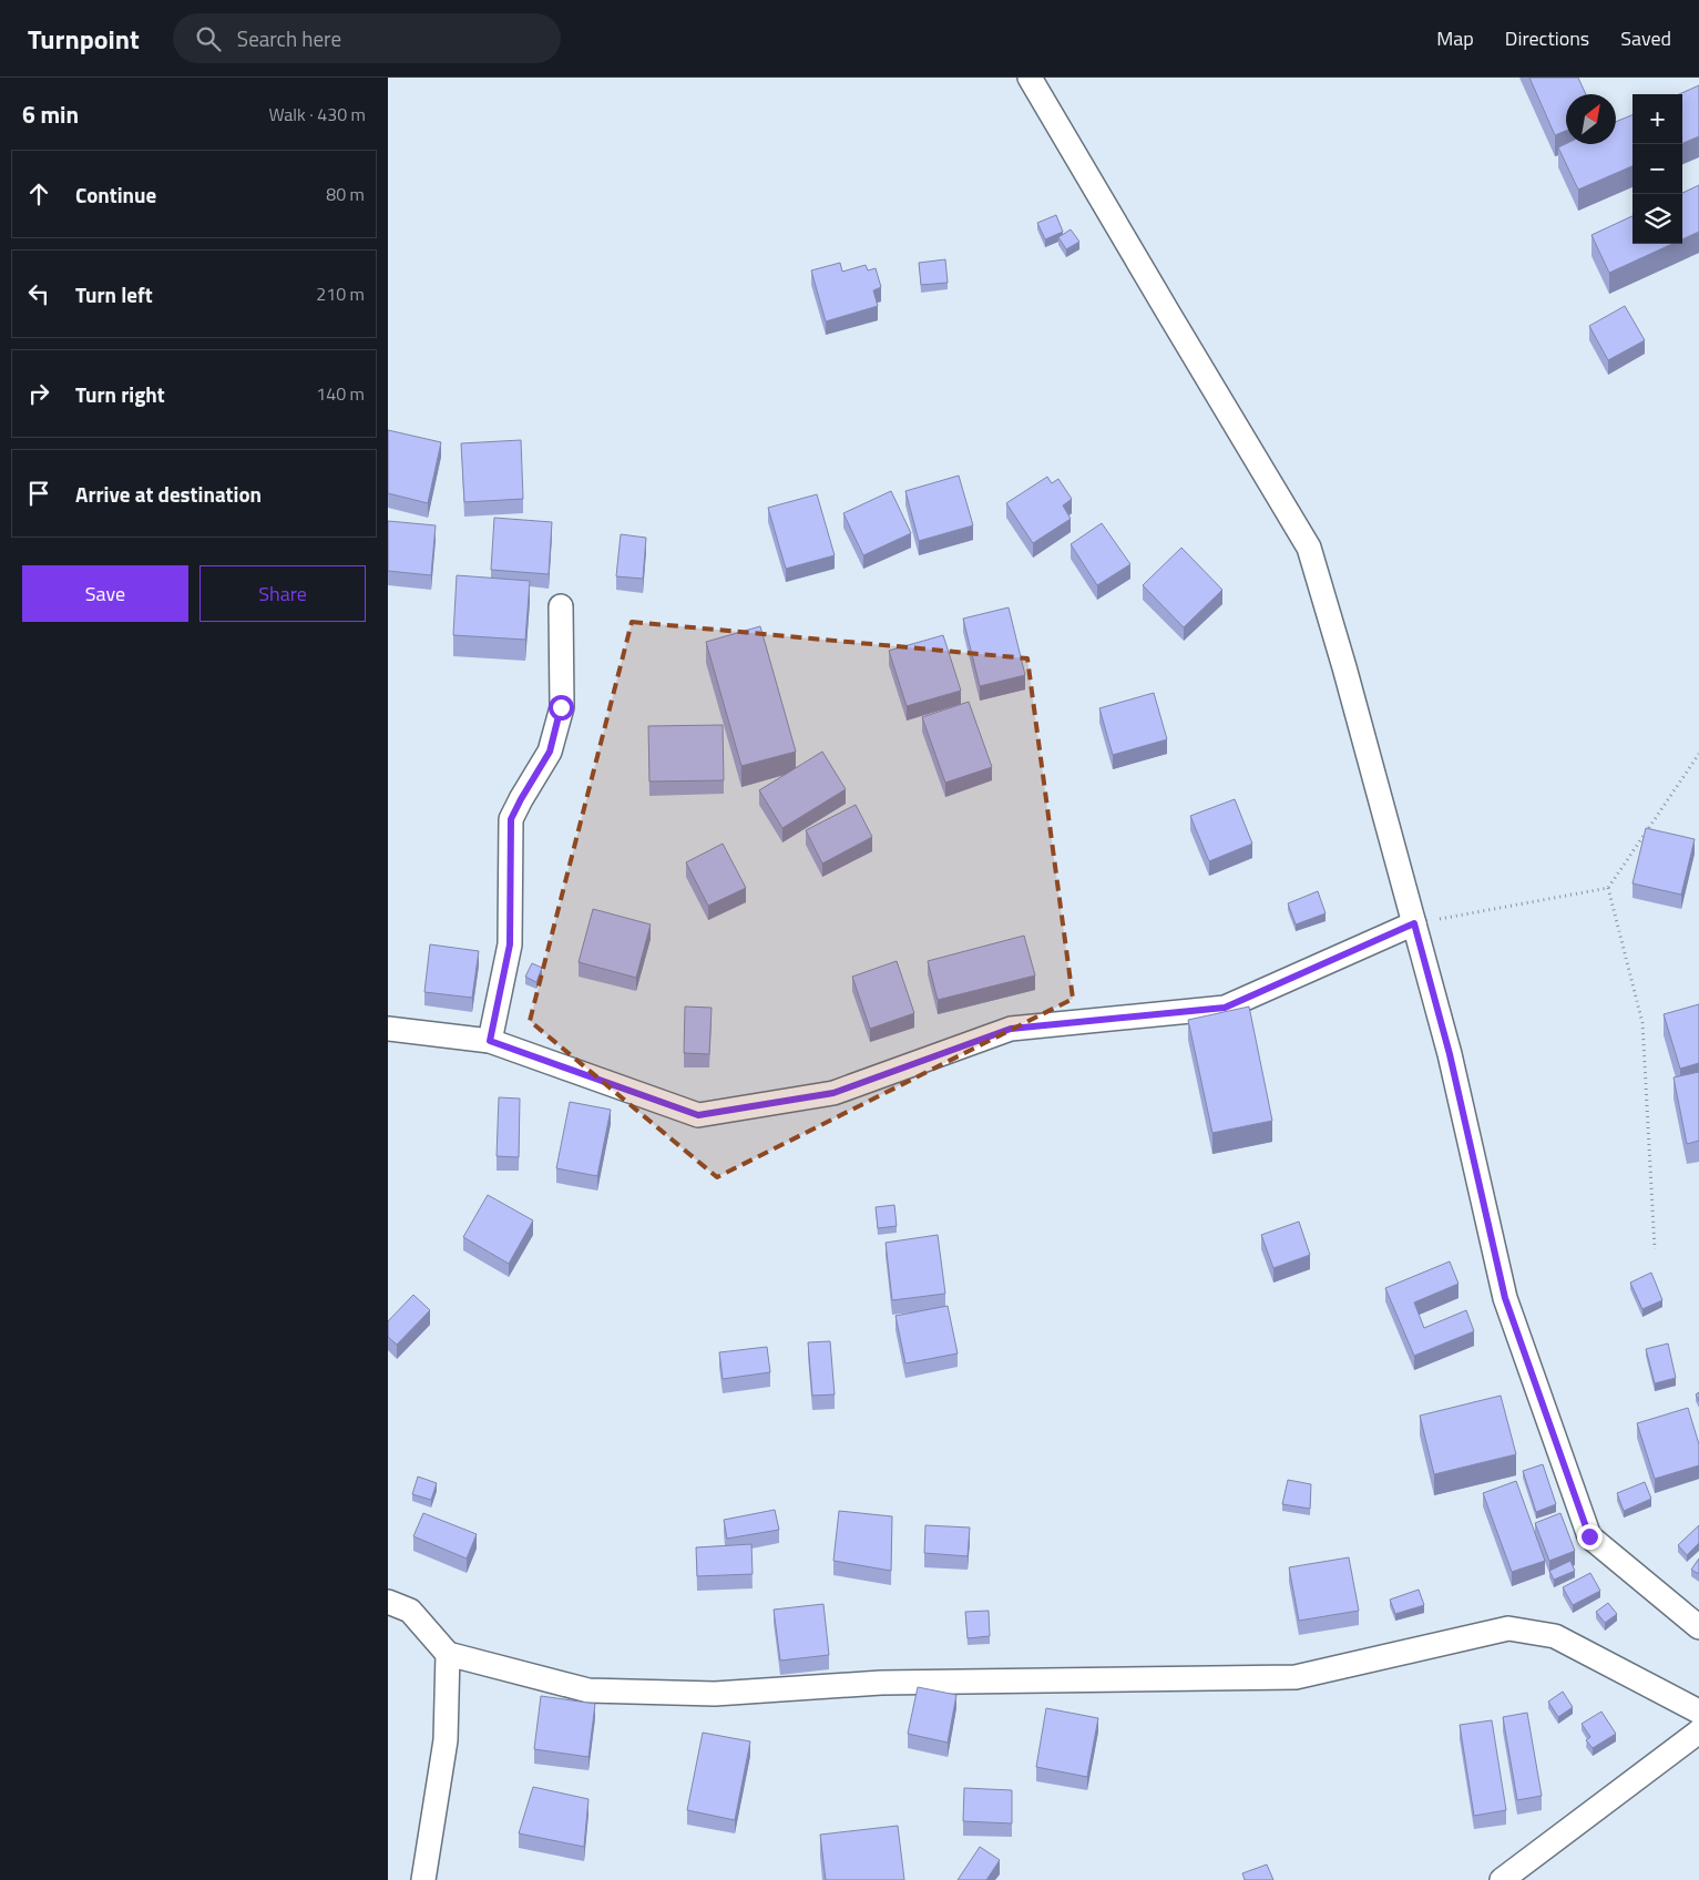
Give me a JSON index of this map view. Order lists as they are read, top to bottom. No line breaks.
{"north":"top right","page":{"header":"Turnpoint","search":"Search here","nav":["Map","Directions","Saved"],"heading":["6 min","Walk · 430 m"],"map_buttons":["+","−"],"list":[["Continue","80 m"],["Turn left","210 m"],["Turn right","140 m"],"Arrive at destination"],"buttons":["Save","Share"]}}
